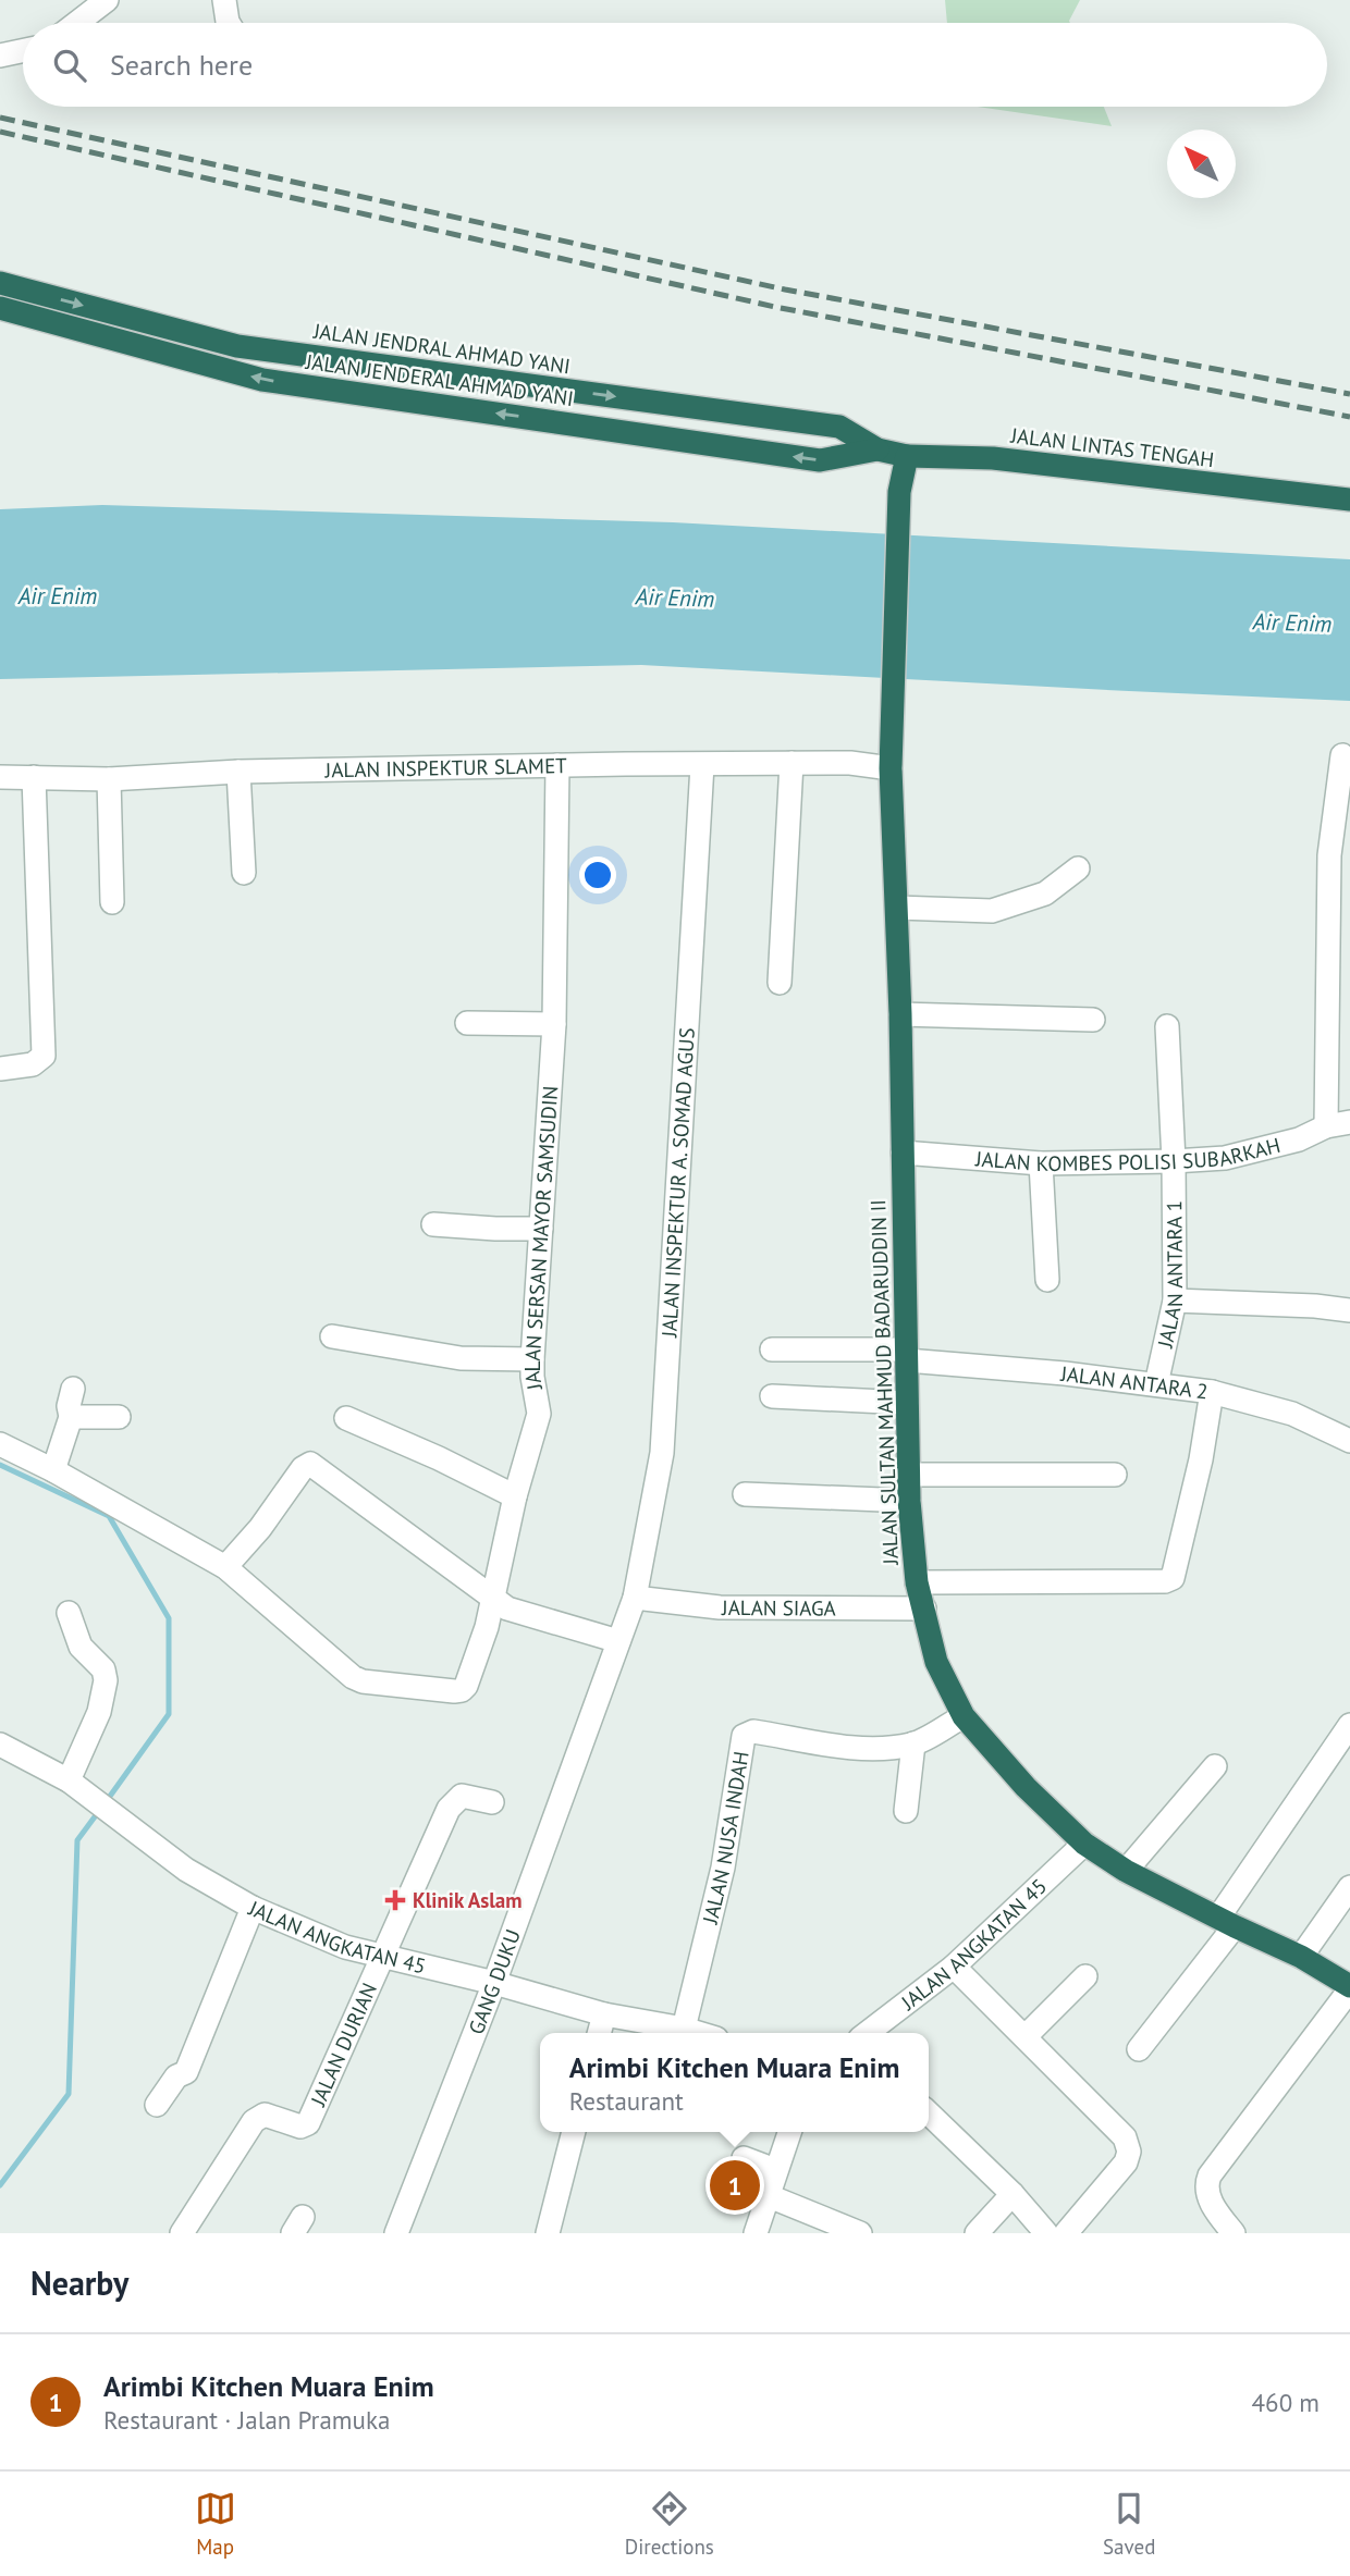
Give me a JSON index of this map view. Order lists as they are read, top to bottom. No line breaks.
{"streets":{"highway":["JALAN JENDRAL AHMAD YANI","JALAN JENDERAL AHMAD YANI","JALAN LINTAS TENGAH","JALAN SULTAN MAHMUD BADARUDDIN II"],"street":["JALAN INSPEKTUR SLAMET","JALAN KOMBES POLISI SUBARKAH","JALAN INSPEKTUR A. SOMAD AGUS","JALAN SERSAN MAYOR SAMSUDIN","JALAN ANTARA 1","JALAN ANTARA 2","JALAN SIAGA","JALAN NUSA INDAH","JALAN ANGKATAN 45","GANG DUKU","JALAN DURIAN"]},"crossings":[["JALAN JENDRAL AHMAD YANI","JALAN JENDERAL AHMAD YANI"],["JALAN JENDRAL AHMAD YANI","JALAN LINTAS TENGAH"],["JALAN JENDERAL AHMAD YANI","JALAN LINTAS TENGAH"],["JALAN LINTAS TENGAH","JALAN SULTAN MAHMUD BADARUDDIN II"],["JALAN INSPEKTUR SLAMET","JALAN INSPEKTUR A. SOMAD AGUS"],["JALAN INSPEKTUR SLAMET","JALAN SERSAN MAYOR SAMSUDIN"],["JALAN INSPEKTUR SLAMET","JALAN SULTAN MAHMUD BADARUDDIN II"],["JALAN KOMBES POLISI SUBARKAH","JALAN ANTARA 1"],["JALAN KOMBES POLISI SUBARKAH","JALAN SULTAN MAHMUD BADARUDDIN II"],["JALAN INSPEKTUR A. SOMAD AGUS","JALAN SIAGA"],["JALAN INSPEKTUR A. SOMAD AGUS","GANG DUKU"],["JALAN ANTARA 1","JALAN ANTARA 2"],["JALAN SULTAN MAHMUD BADARUDDIN II","JALAN ANTARA 2"],["JALAN SULTAN MAHMUD BADARUDDIN II","JALAN SIAGA"],["JALAN SULTAN MAHMUD BADARUDDIN II","JALAN NUSA INDAH"],["JALAN SULTAN MAHMUD BADARUDDIN II","JALAN ANGKATAN 45"],["JALAN SIAGA","GANG DUKU"],["JALAN NUSA INDAH","JALAN ANGKATAN 45"],["JALAN ANGKATAN 45","GANG DUKU"],["JALAN ANGKATAN 45","JALAN DURIAN"]],"one_way":["JALAN JENDRAL AHMAD YANI","JALAN JENDERAL AHMAD YANI"],"water":["Air Enim"],"places":{"health":["Klinik Aslam"]},"north":"top left","page":{"search":"Search here","popup":["Arimbi Kitchen Muara Enim","Restaurant"],"pins":"1","heading":"Nearby","list":[{"mark":"1","name":"Arimbi Kitchen Muara Enim","note":"Restaurant · Jalan Pramuka","value":"460 m"}],"nav":["Map","Directions","Saved"]}}
